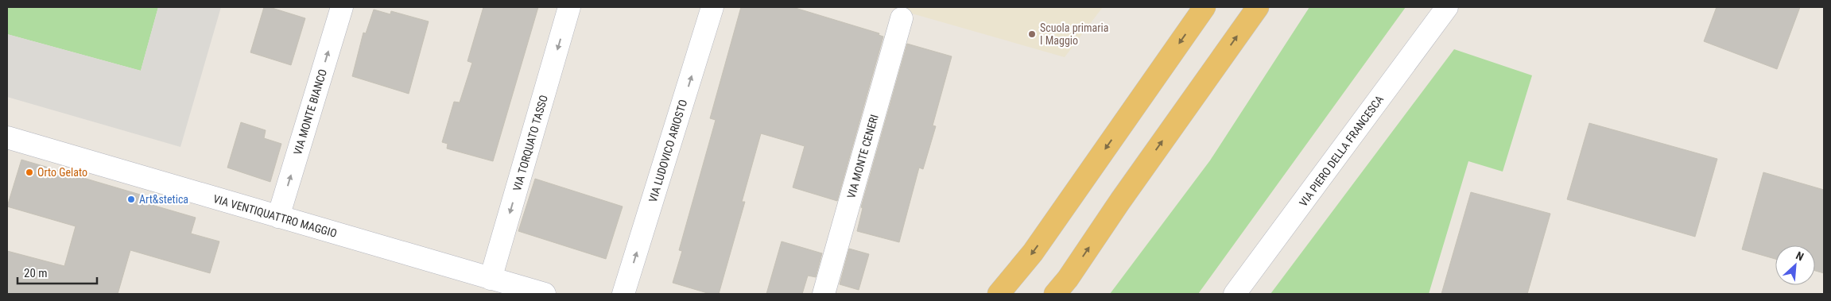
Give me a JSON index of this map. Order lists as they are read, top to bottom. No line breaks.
{"streets":{"street":["VIA MONTE BIANCO","VIA TORQUATO TASSO","VIA LUDOVICO ARIOSTO","VIA PIERO DELLA FRANCESCA","VIA MONTE CENERI","VIA VENTIQUATTRO MAGGIO"]},"crossings":[["VIA MONTE BIANCO","VIA VENTIQUATTRO MAGGIO"],["VIA TORQUATO TASSO","VIA VENTIQUATTRO MAGGIO"]],"one_way":["VIA MONTE BIANCO","VIA TORQUATO TASSO","VIA LUDOVICO ARIOSTO"],"places":["Scuola primaria I Maggio","Orto Gelato","Art&stetica"],"scale_bar":"20 m","north":"top right"}
